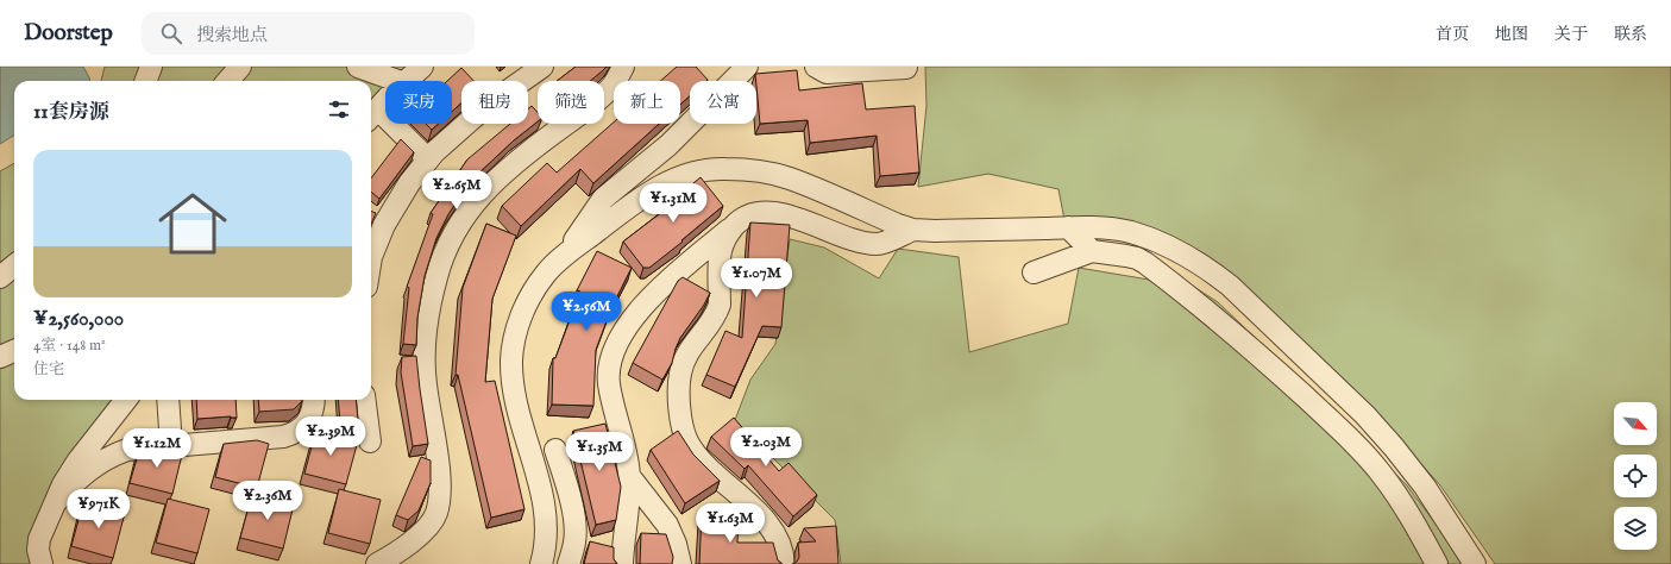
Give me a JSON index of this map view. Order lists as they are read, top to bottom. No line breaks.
{"north":"bottom right","page":{"header":"Doorstep","search":"搜索地点","nav":["首页","地图","关于","联系"],"chip":["买房","租房","筛选","新上","公寓"],"heading":"11套房源","list":[{"name":"¥2,560,000","note":"4室 · 148 m² · 住宅"}],"price":["¥2.65M","¥1.31M","¥1.07M","¥2.56M","¥2.39M","¥2.03M","¥1.12M","¥1.35M","¥2.36M","¥971K","¥1.63M"]}}
